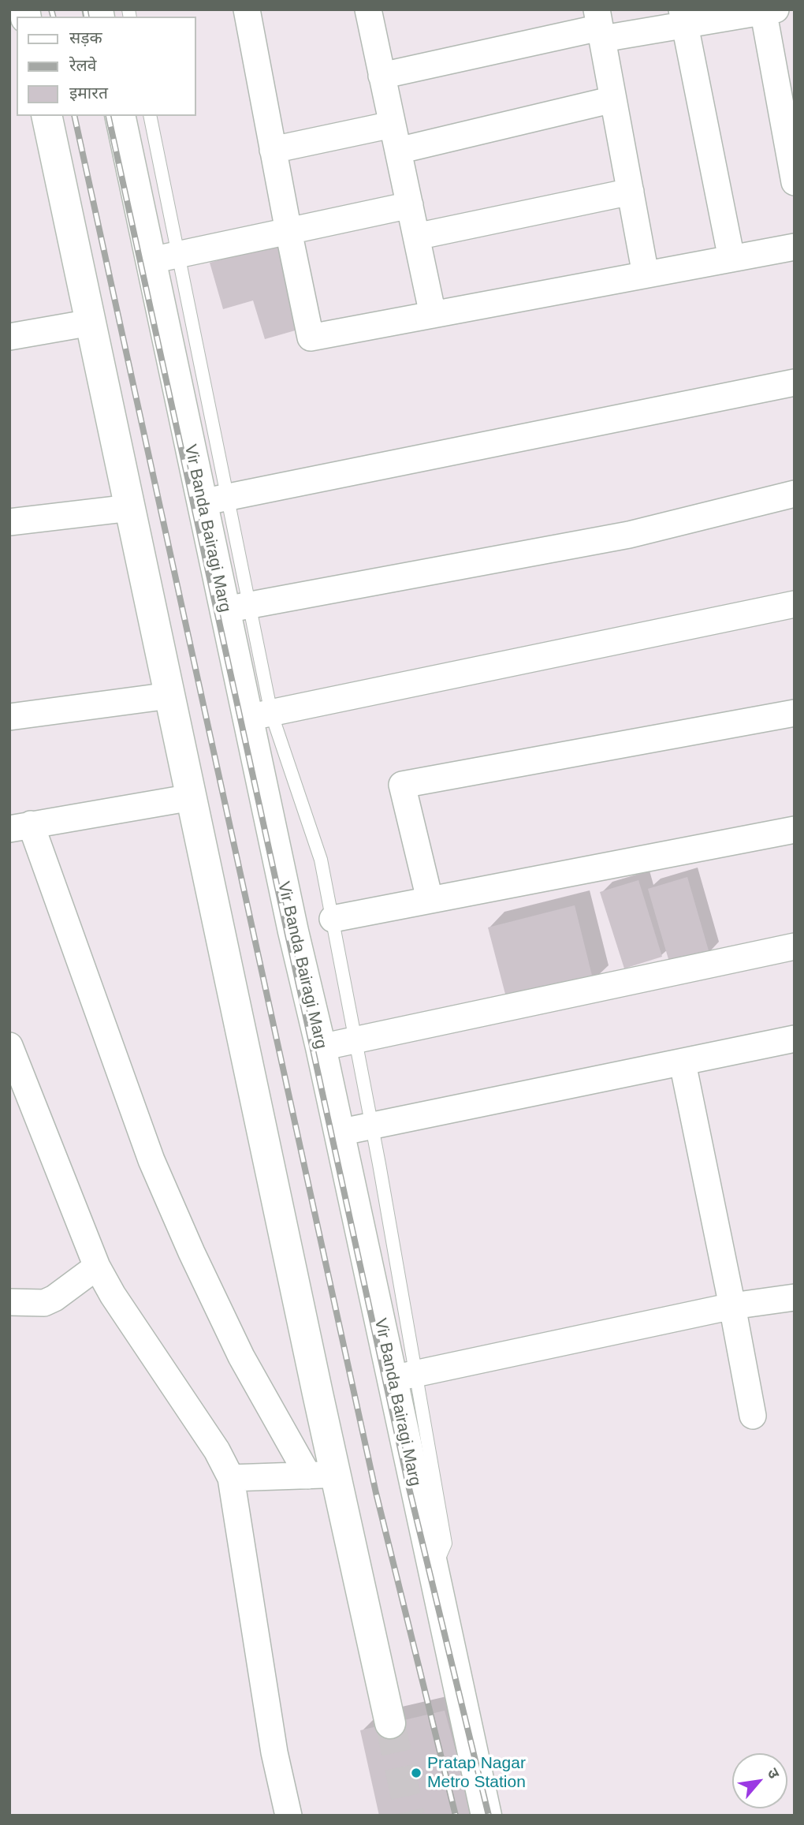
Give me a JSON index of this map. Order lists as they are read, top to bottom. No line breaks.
{"streets":{"main road":["Vir Banda Bairagi Marg"]},"places":["Pratap Nagar Metro Station"],"legend":["सड़क","रेलवे","इमारत"],"north":"top right"}
